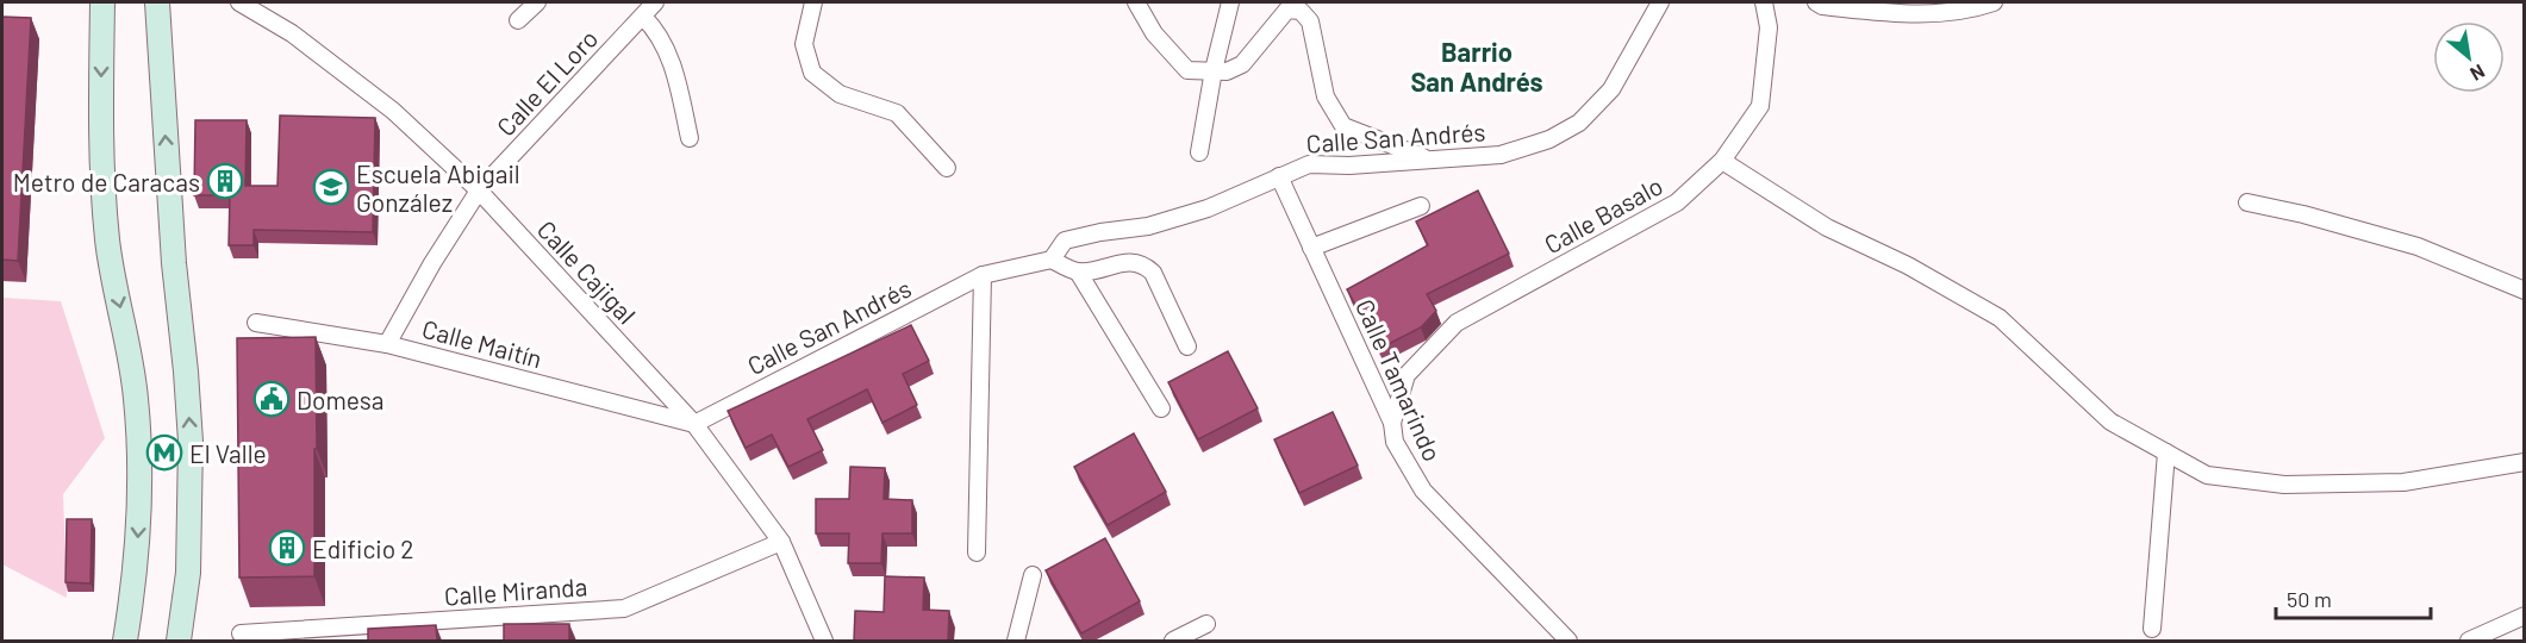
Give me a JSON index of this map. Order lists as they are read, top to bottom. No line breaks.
{"streets":{"street":["Calle El Loro","Calle San Andrés","Calle Basalo","Calle Cajigal","Calle Maitín","Calle Tamarindo","Calle Miranda"]},"crossings":[["Calle El Loro","Calle Cajigal"],["Calle El Loro","Calle Maitín"],["Calle San Andrés","Calle Cajigal"],["Calle San Andrés","Calle Maitín"],["Calle San Andrés","Calle Tamarindo"],["Calle Basalo","Calle Tamarindo"],["Calle Cajigal","Calle Maitín"],["Calle Cajigal","Calle Miranda"]],"districts":["Barrio San Andrés"],"places":{"building":["Metro de Caracas","Edificio 2"],"school or university":["Escuela Abigail González"],"public building":["Domesa"],"metro station":["El Valle"]},"scale_bar":"50 m","north":"bottom right"}
